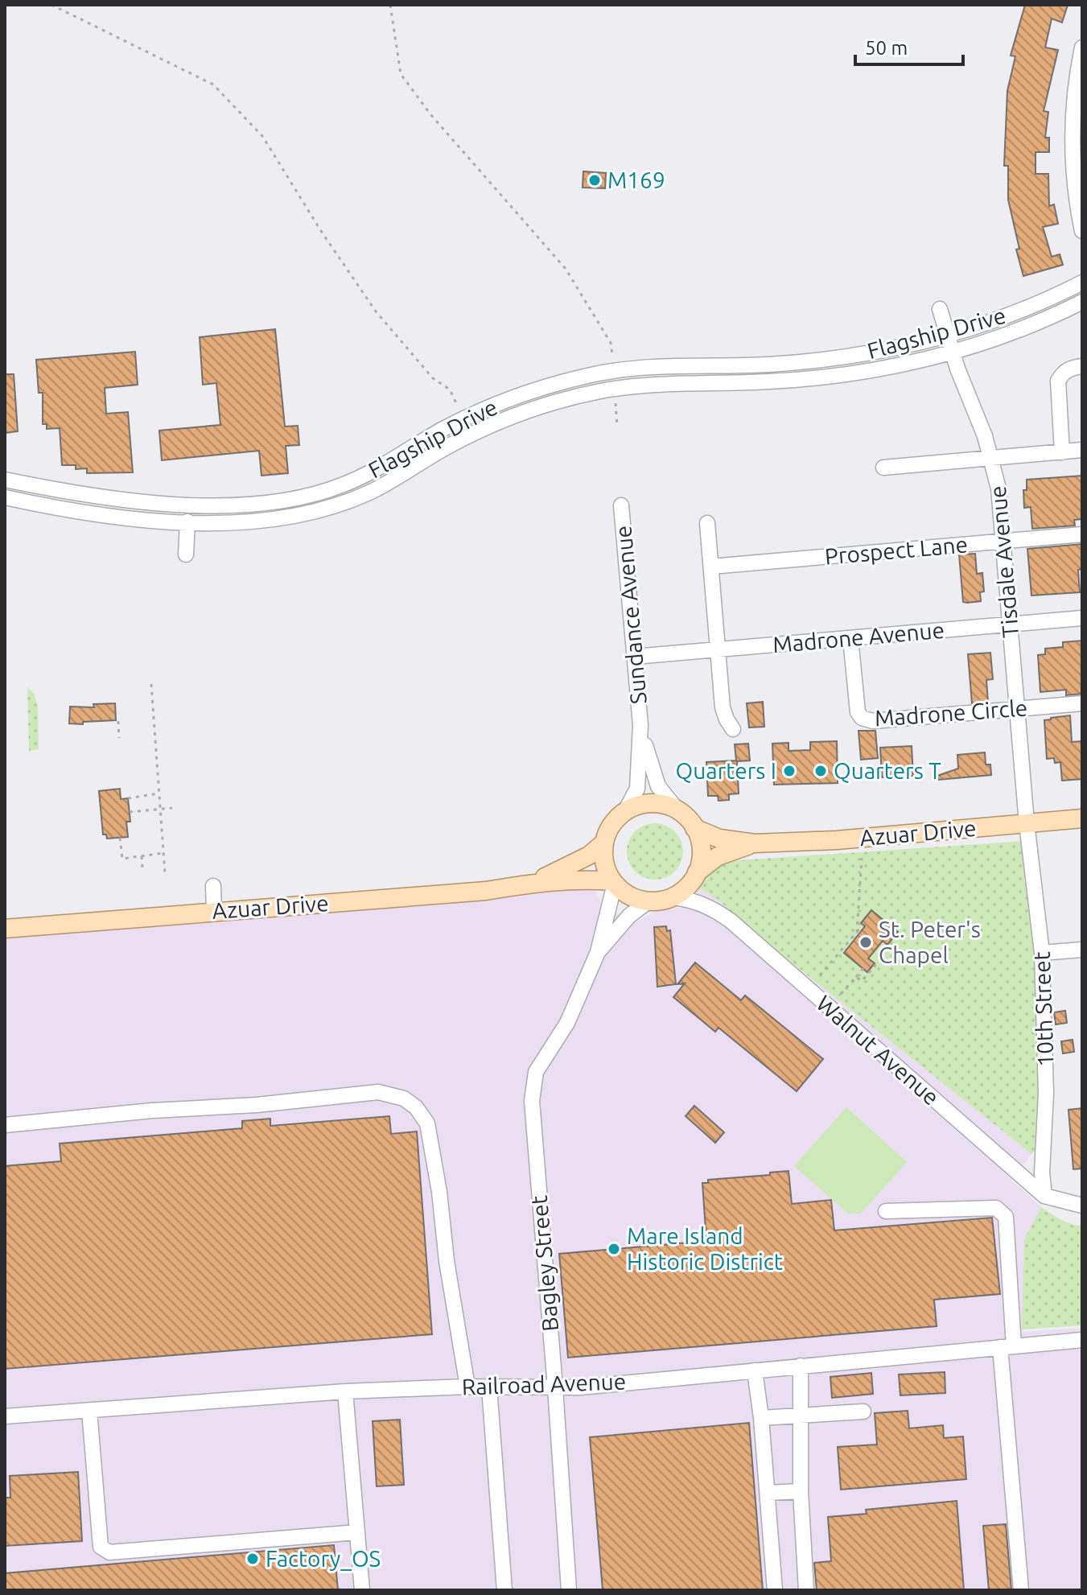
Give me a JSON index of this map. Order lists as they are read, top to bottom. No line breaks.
{"streets":{"main road":["Azuar Drive"],"street":["Flagship Drive","Prospect Lane","Tisdale Avenue","Sundance Avenue","Madrone Avenue","Madrone Circle","10th Street","Walnut Avenue","Bagley Street","Railroad Avenue"]},"crossings":[["Flagship Drive","Tisdale Avenue"],["Prospect Lane","Tisdale Avenue"],["Tisdale Avenue","Madrone Avenue"],["Tisdale Avenue","Madrone Circle"],["Tisdale Avenue","Azuar Drive"],["Tisdale Avenue","10th Street"],["Sundance Avenue","Madrone Avenue"],["Sundance Avenue","Azuar Drive"],["Sundance Avenue","Walnut Avenue"],["Sundance Avenue","Bagley Street"],["Madrone Avenue","Madrone Circle"],["Azuar Drive","10th Street"],["Azuar Drive","Walnut Avenue"],["Azuar Drive","Bagley Street"],["10th Street","Walnut Avenue"],["Walnut Avenue","Bagley Street"],["Bagley Street","Railroad Avenue"]],"places":["M169","Quarters I","Quarters T","St. Peter's Chapel","Mare Island Historic District","Factory_OS"],"scale_bar":"50 m"}
